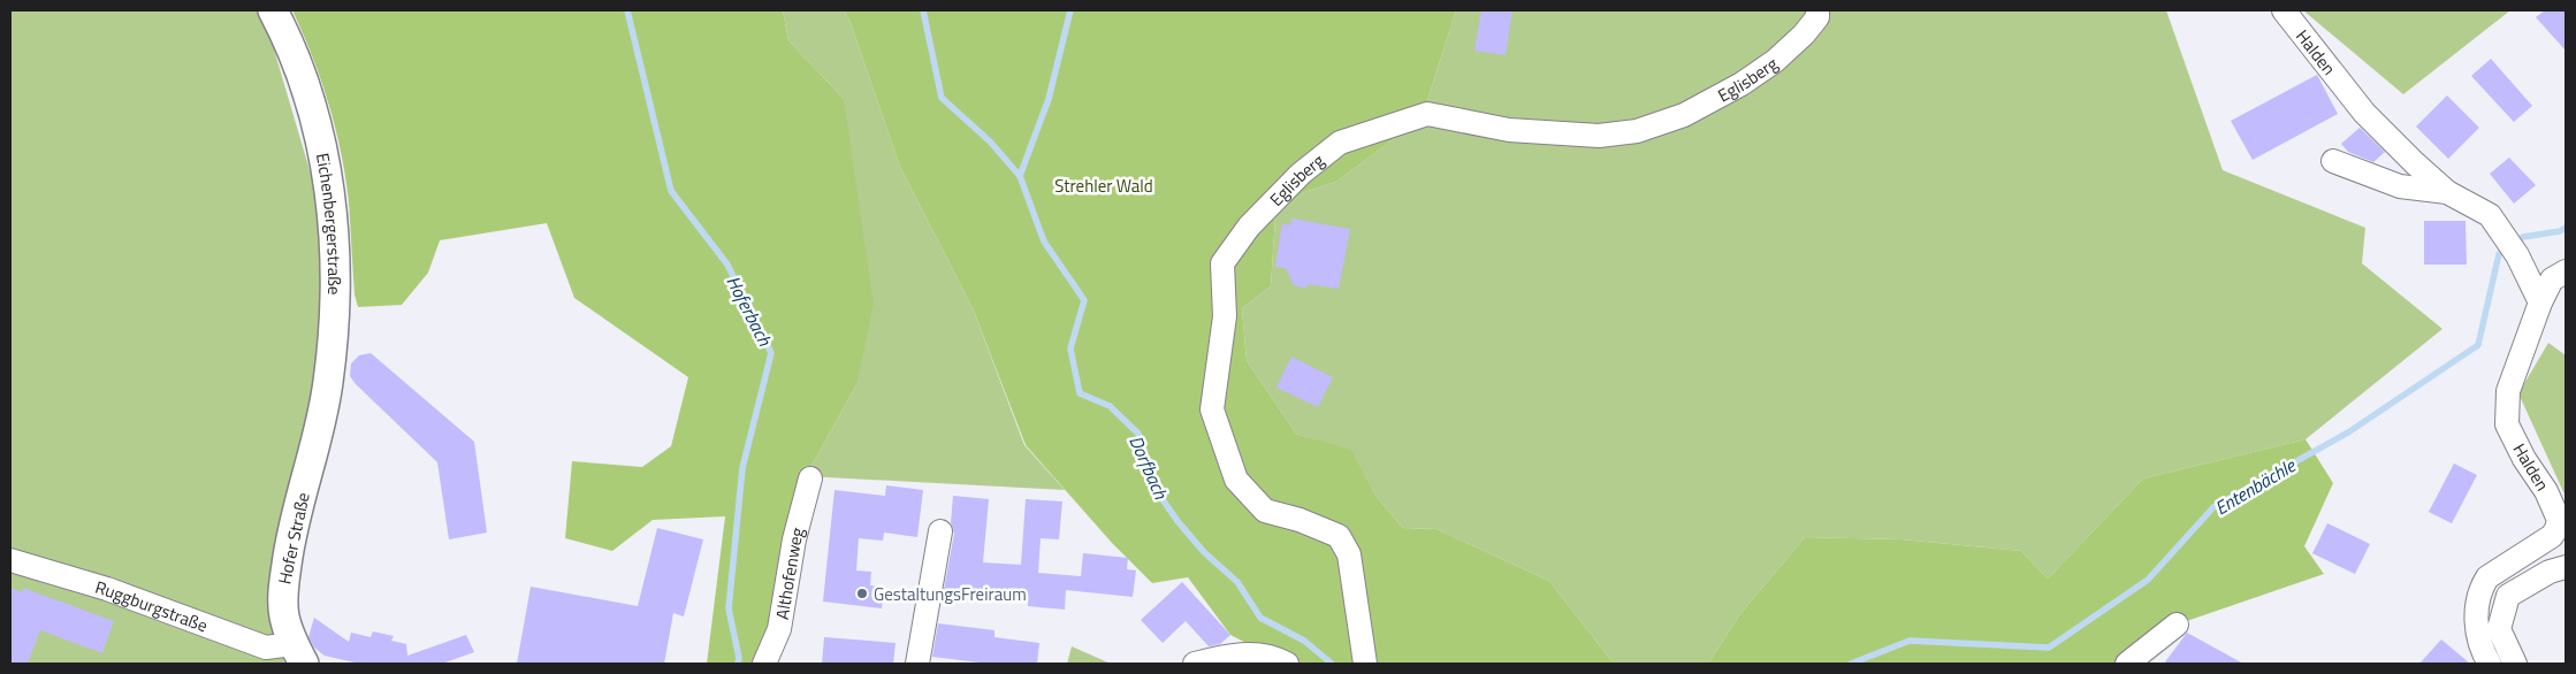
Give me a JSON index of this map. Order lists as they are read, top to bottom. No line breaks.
{"streets":{"street":["Halden","Eglisberg","Eichenbergerstraße","Hofer Straße","Althofenweg","Ruggburgstraße"]},"crossings":[["Eichenbergerstraße","Hofer Straße"],["Hofer Straße","Ruggburgstraße"]],"water":["Hoferbach","Dorfbach","Entenbächle"],"parks":["Strehler Wald"],"places":["GestaltungsFreiraum"]}
